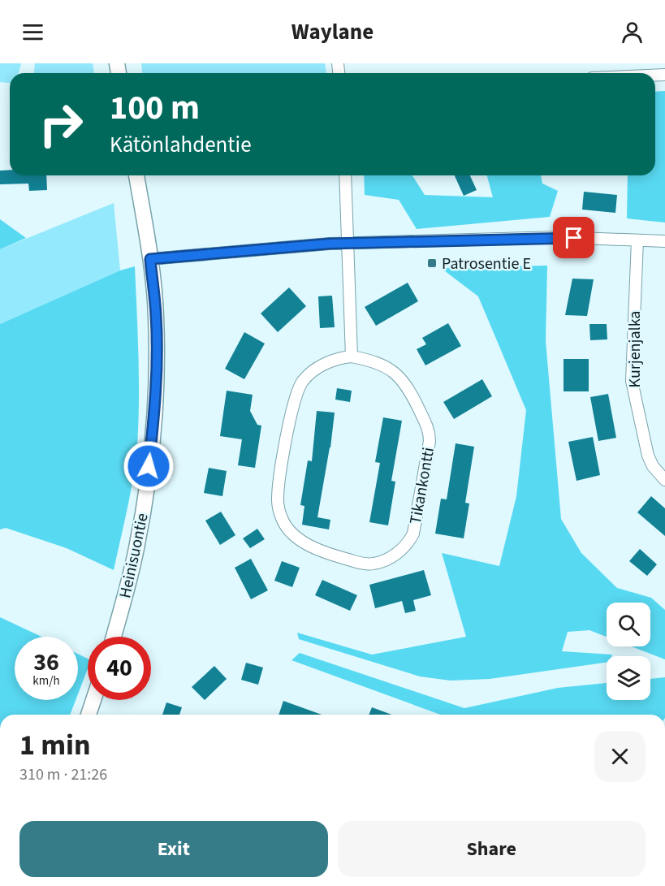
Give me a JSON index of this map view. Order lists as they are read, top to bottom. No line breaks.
{"streets":{"street":["Kurjenjalka","Tikankontti","Heinisuontie"]},"places":{"transit":["Patrosentie E"]},"page":{"header":"Waylane","turn":["100 m","Kätönlahdentie"],"speed":"36 km/h","limit":"40","heading":["1 min","310 m · 21:26"],"buttons":["Exit","Share"]}}
